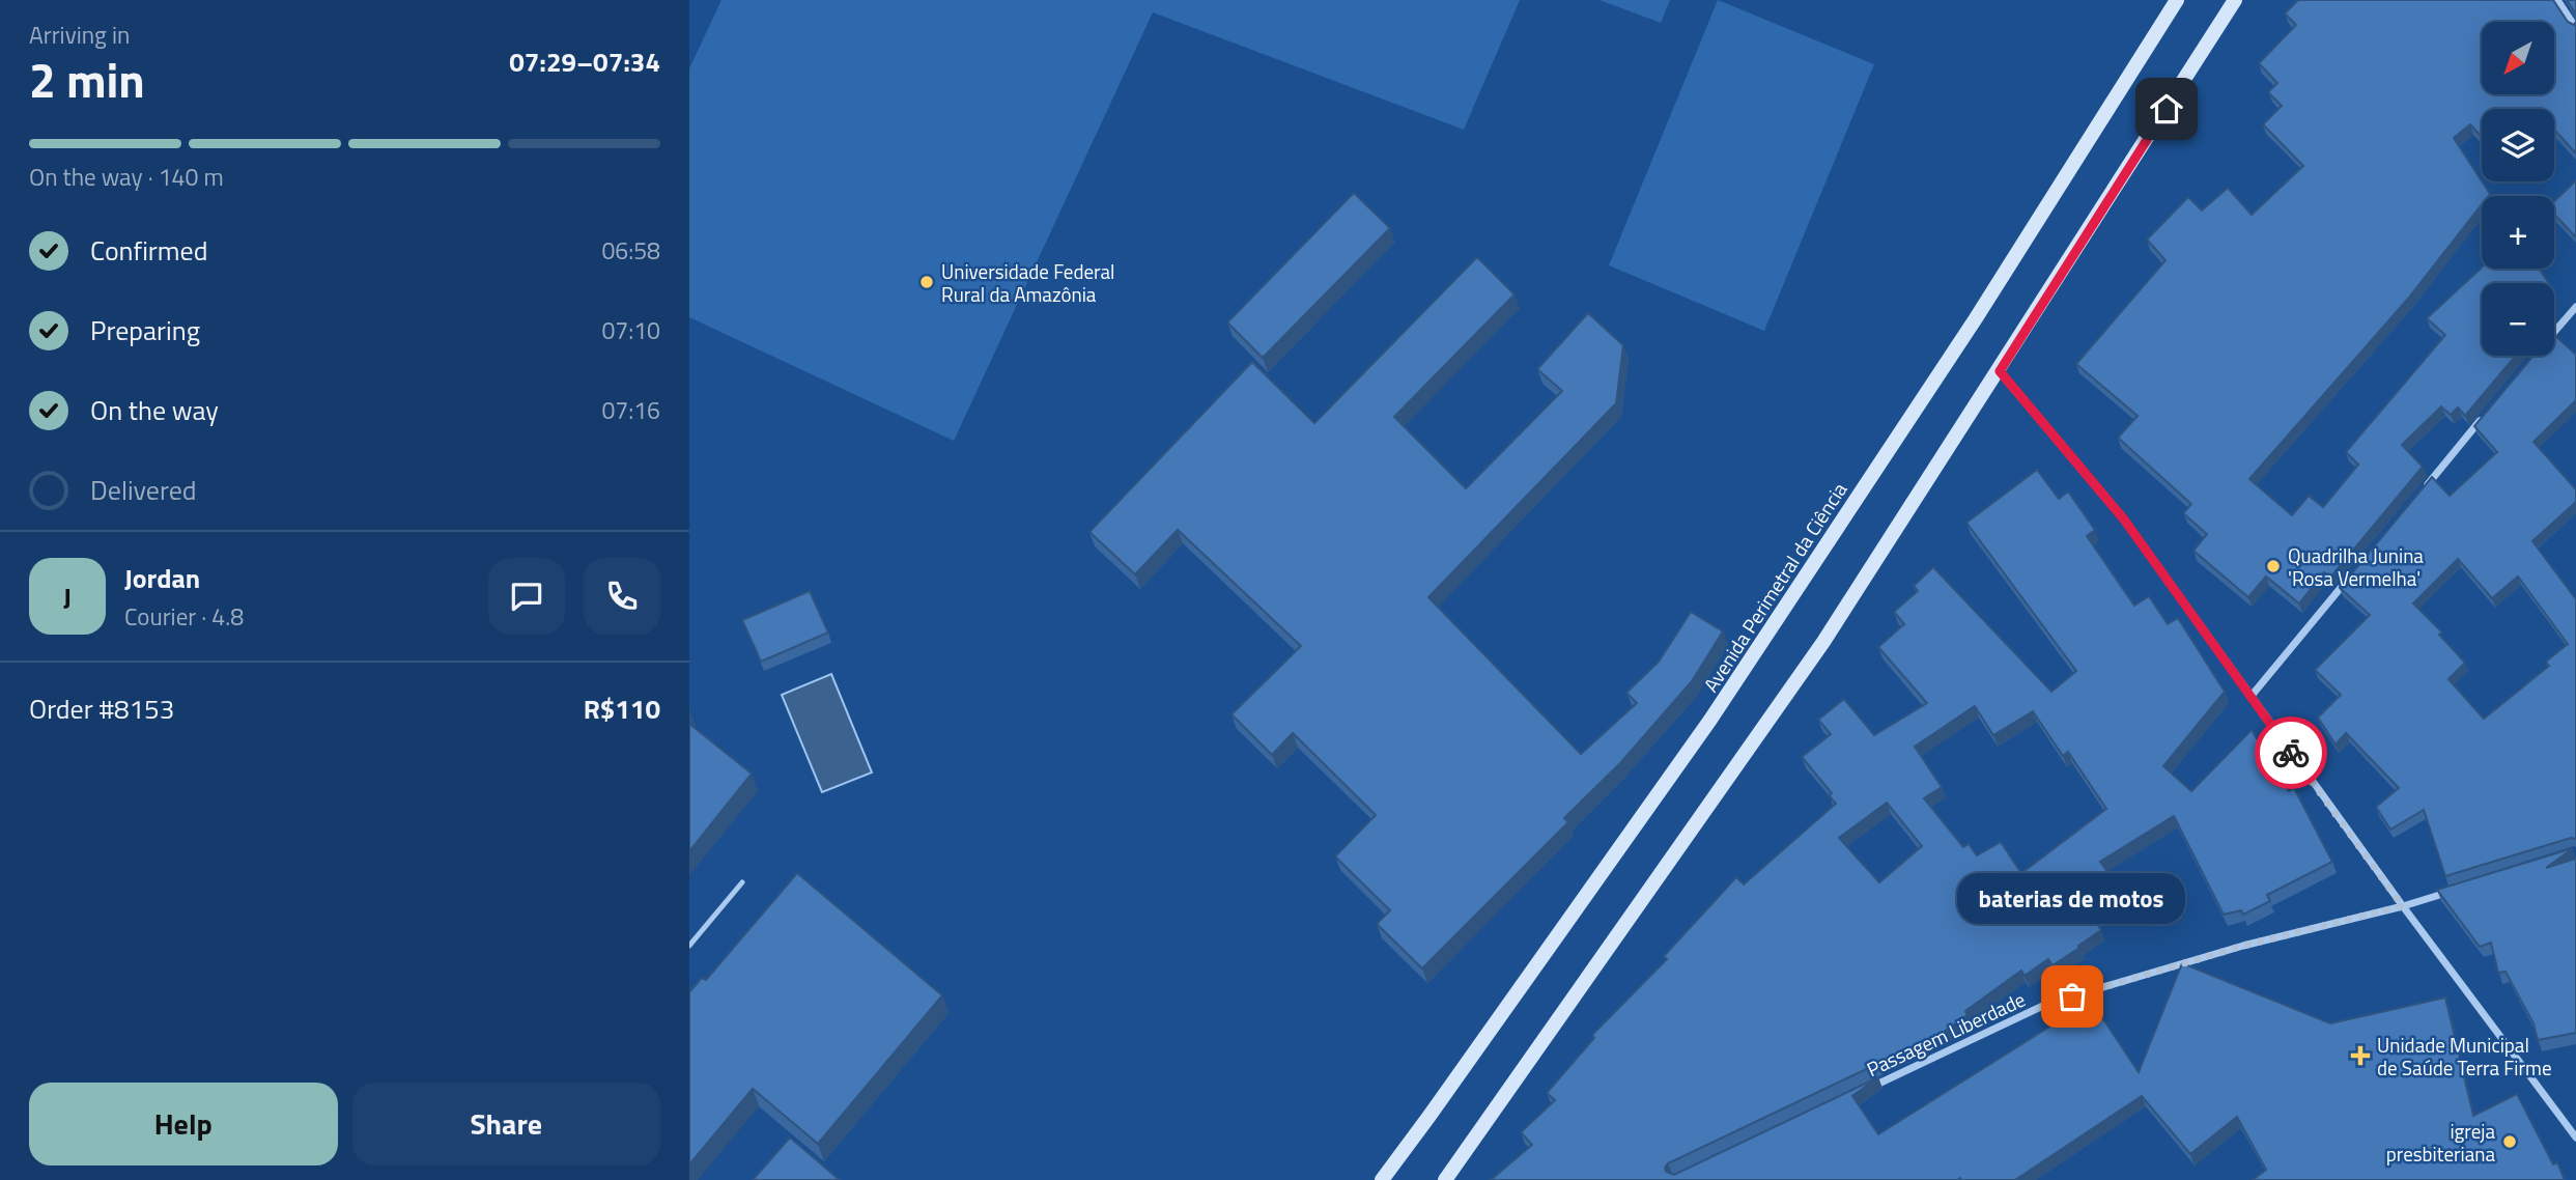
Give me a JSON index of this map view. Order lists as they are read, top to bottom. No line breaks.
{"streets":{"main road":["Avenida Perimetral da Ciência"],"street":["Passagem Liberdade"]},"places":{"other":["Universidade Federal Rural da Amazônia","Quadrilha Junina 'Rosa Vermelha'","baterias de motos","igreja presbiteriana"],"health":["Unidade Municipal de Saúde Terra Firme"]},"north":"bottom left","page":{"heading":["2 min","Arriving in","07:29–07:34"],"panel":["Jordan","Courier · 4.8","Order #8153","R$110"],"map_buttons":["+","−"],"bar":"On the way · 140 m","list":[["Confirmed","06:58"],["Preparing","07:10"],["On the way","07:16"],"Delivered"],"round":"J","bubble":"baterias de motos","buttons":["Help","Share"]}}
